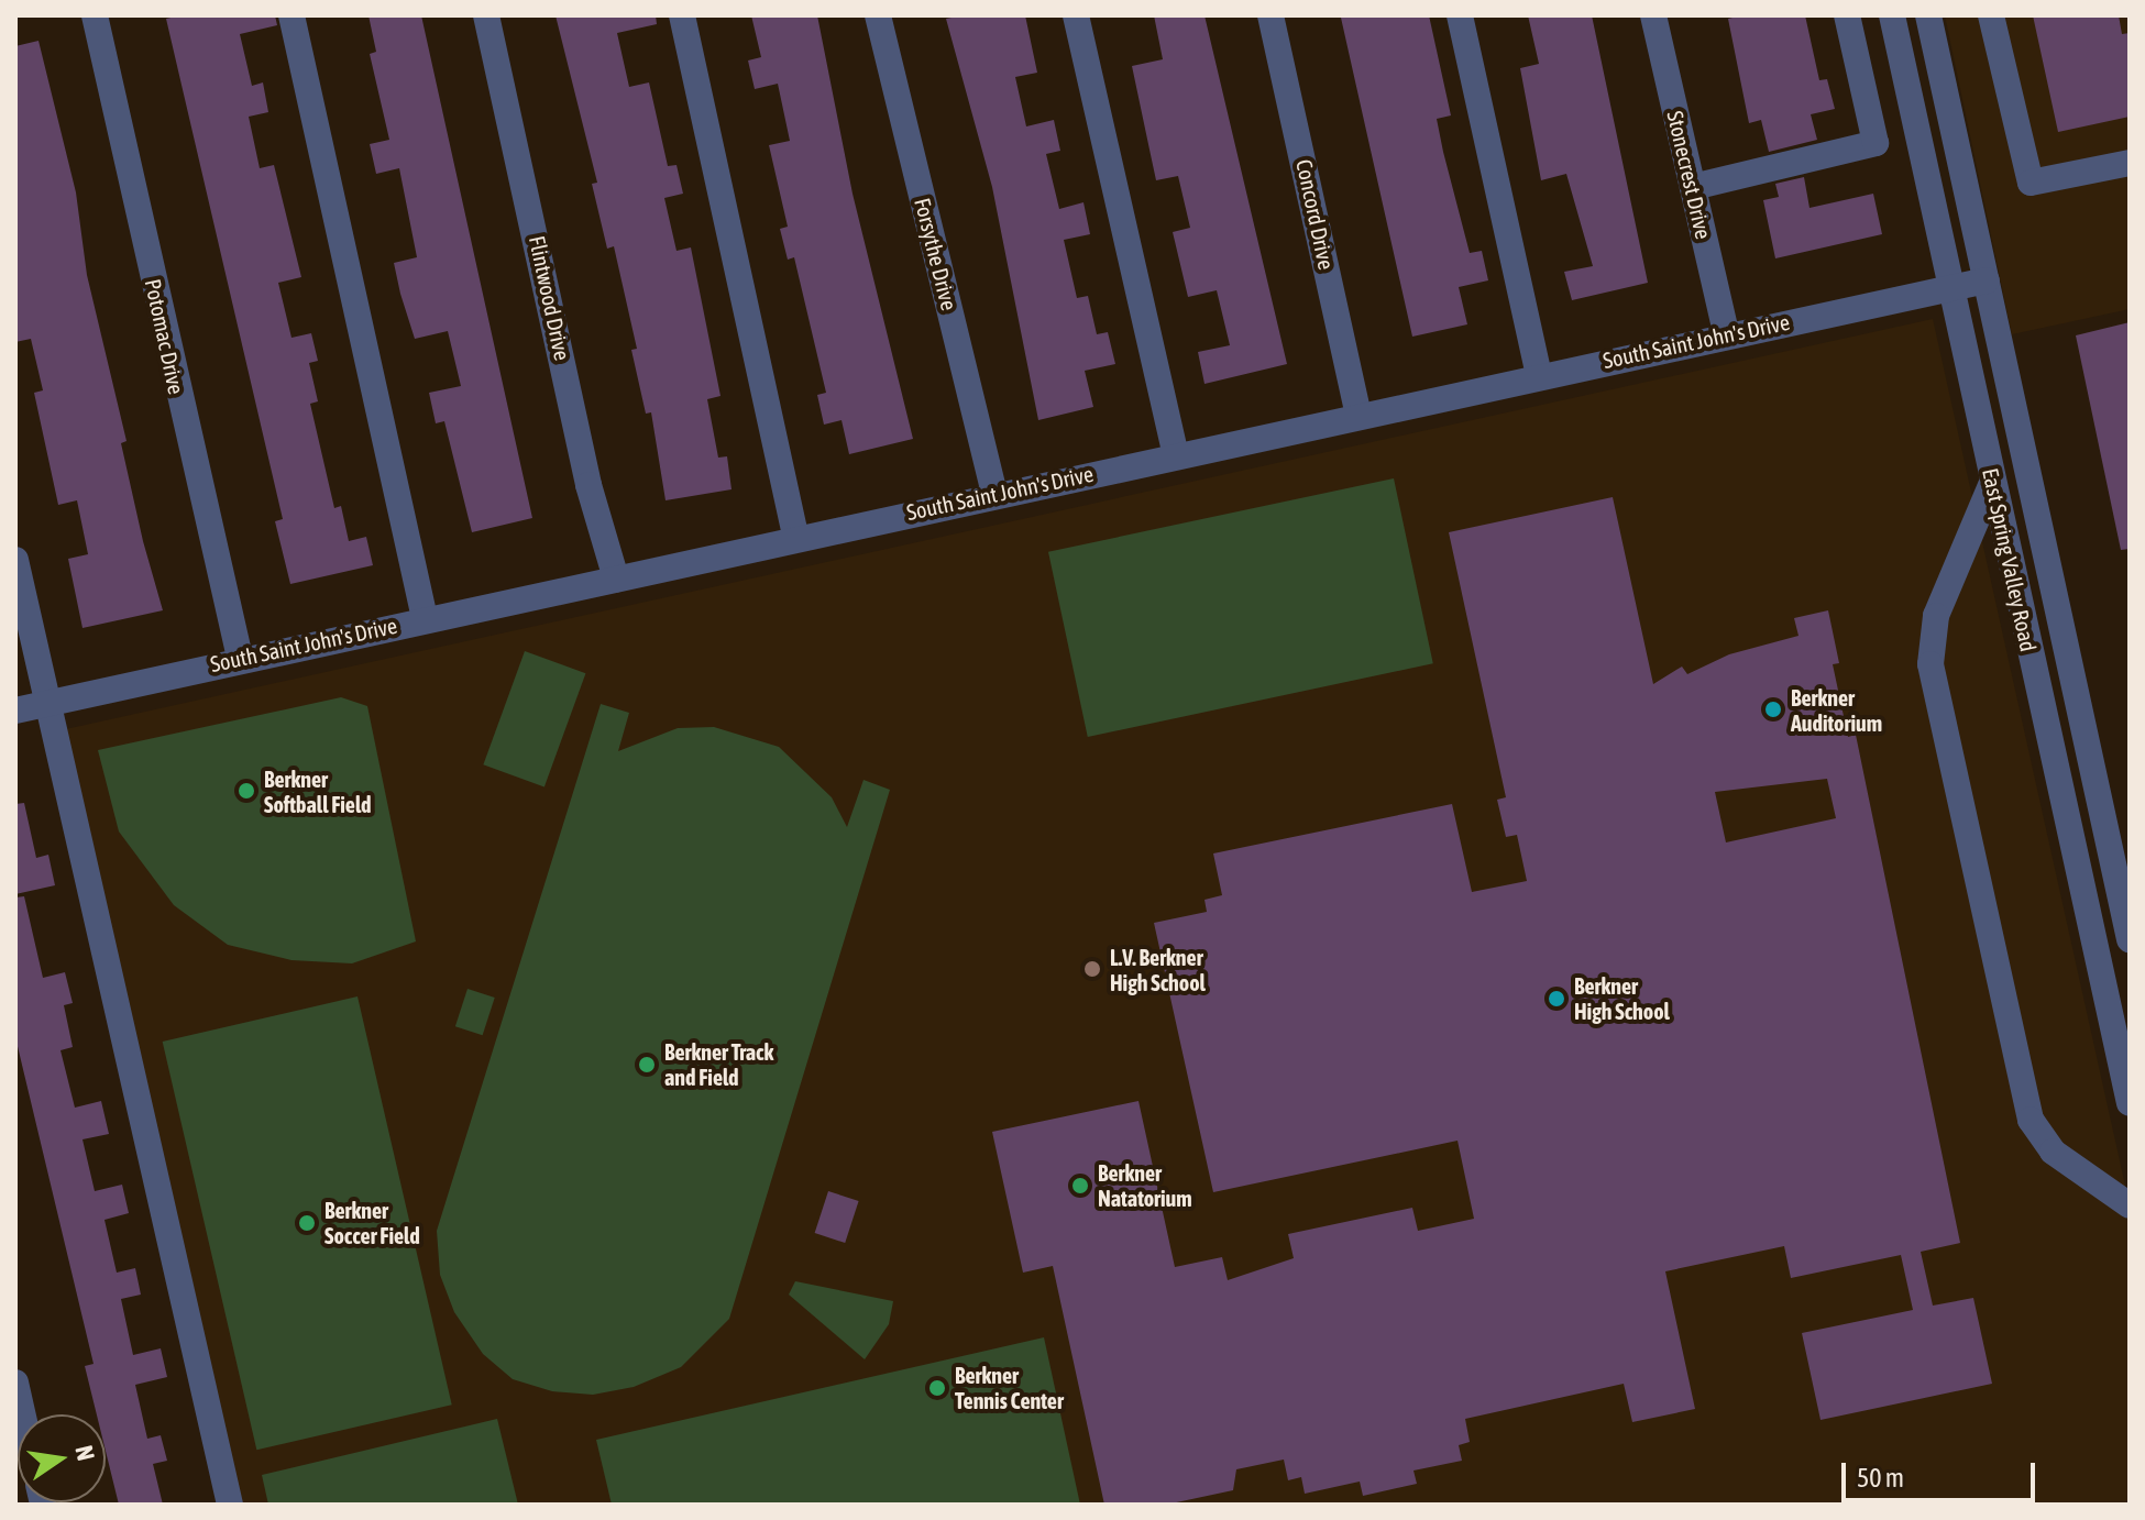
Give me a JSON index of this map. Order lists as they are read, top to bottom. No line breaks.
{"streets":{"street":["Stonecrest Drive","Concord Drive","Forsythe Drive","Flintwood Drive","Potomac Drive","South Saint John's Drive","East Spring Valley Road"]},"crossings":[["Stonecrest Drive","South Saint John's Drive"],["Concord Drive","South Saint John's Drive"],["Forsythe Drive","South Saint John's Drive"],["Flintwood Drive","South Saint John's Drive"],["Potomac Drive","South Saint John's Drive"],["South Saint John's Drive","East Spring Valley Road"]],"places":["Berkner Auditorium","Berkner Softball Field","L.V. Berkner High School","Berkner High School","Berkner Track and Field","Berkner Natatorium","Berkner Soccer Field","Berkner Tennis Center"],"scale_bar":"50 m","north":"right"}
